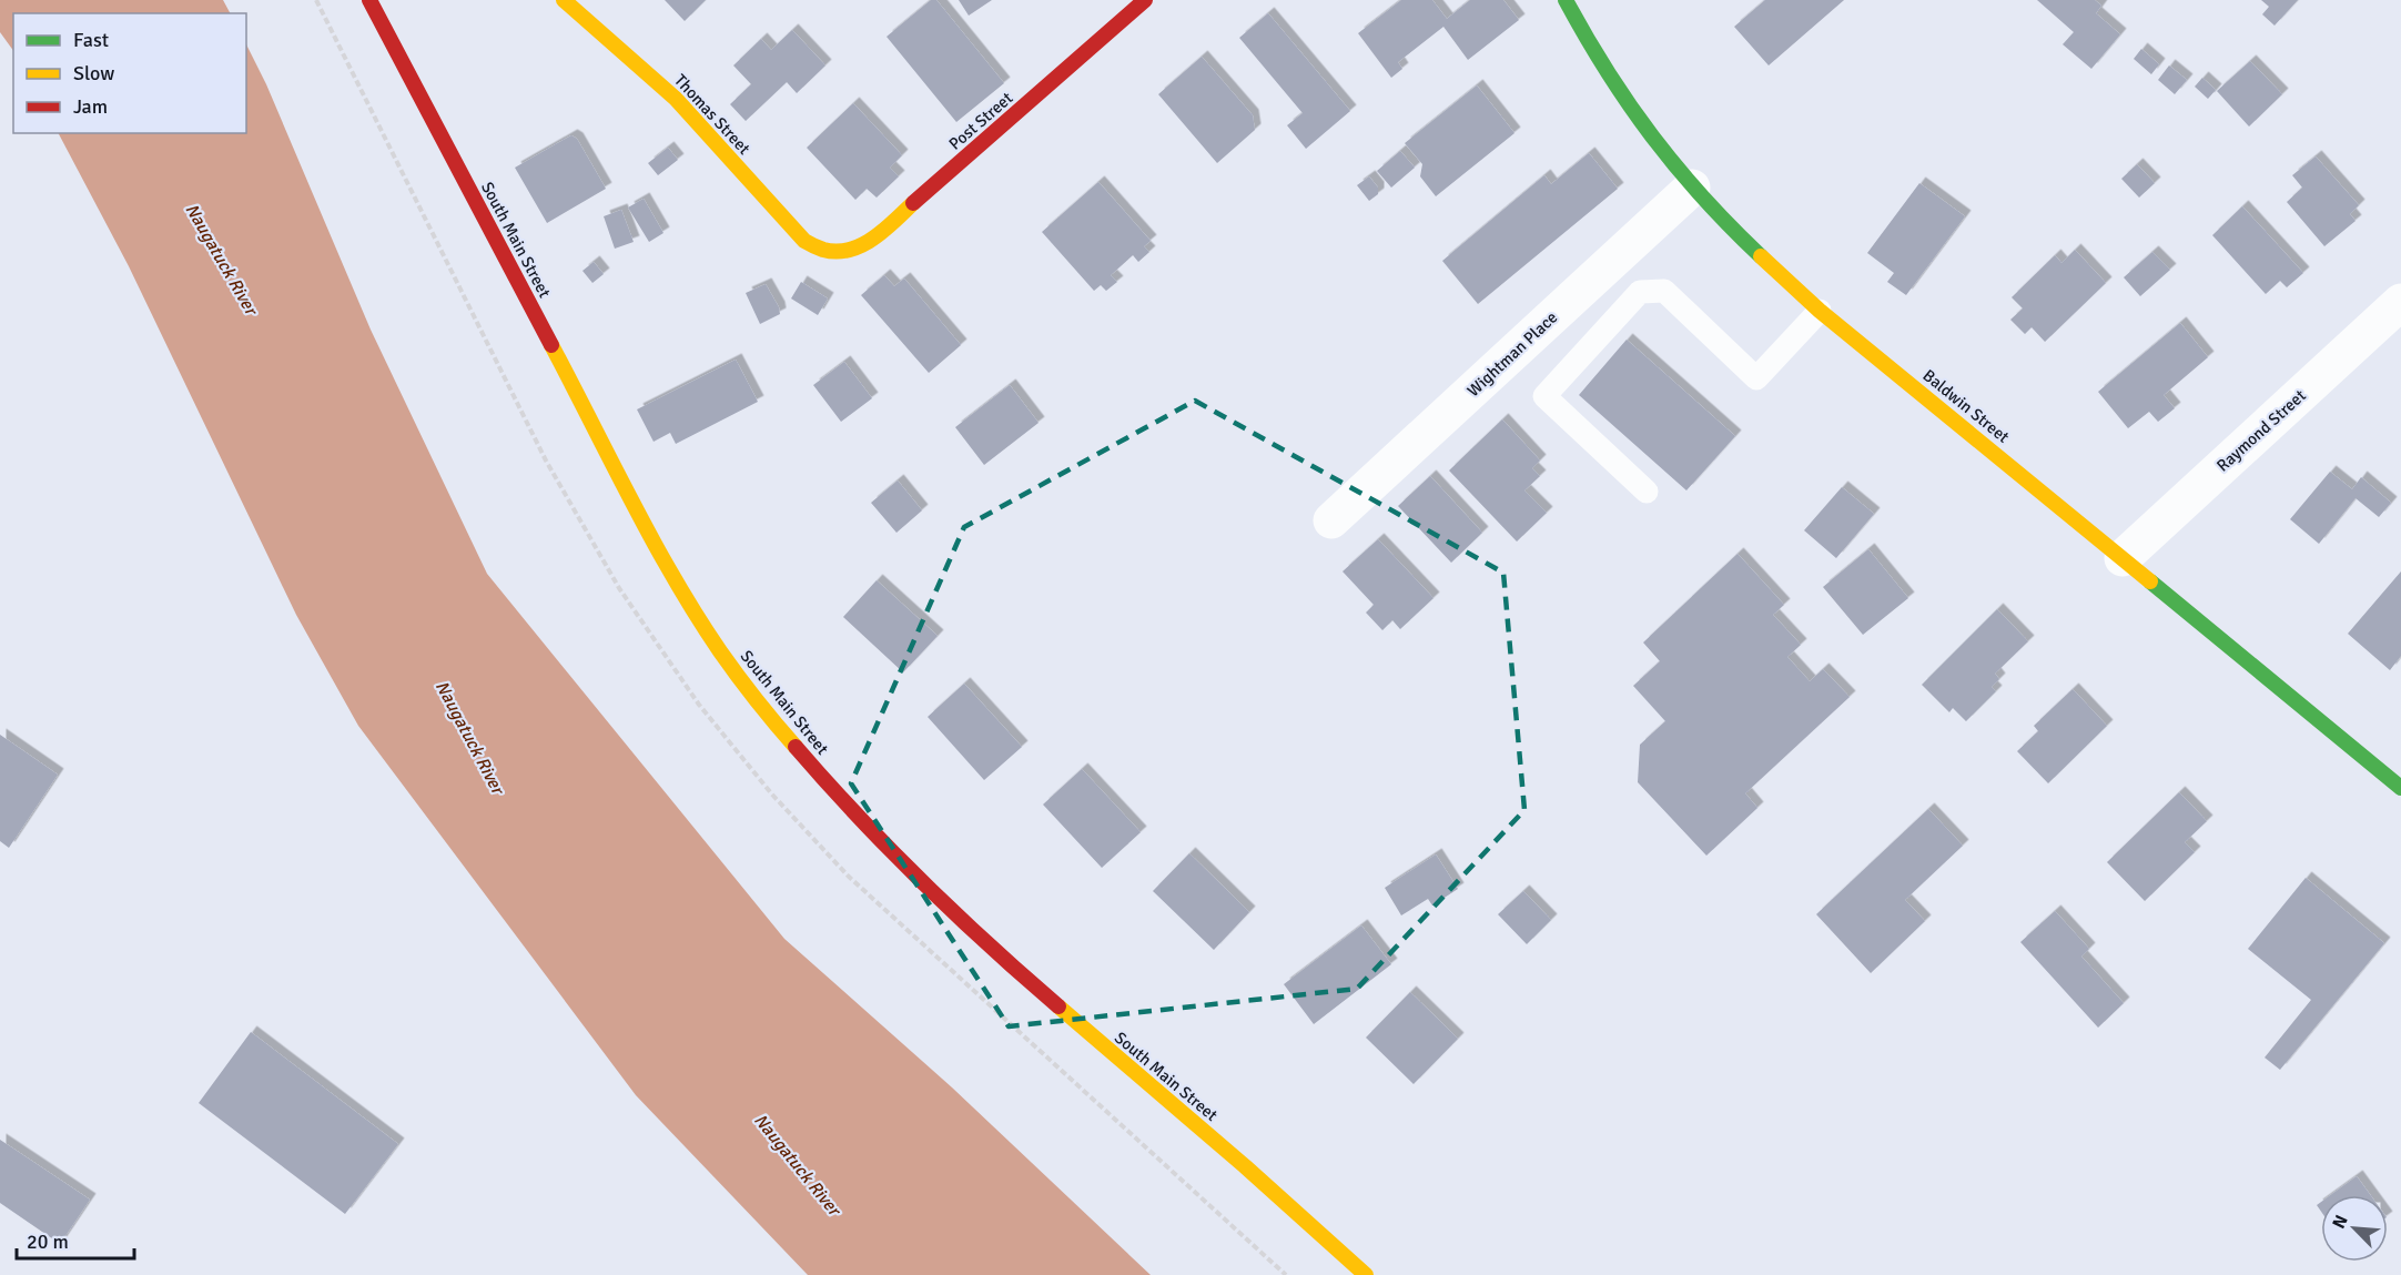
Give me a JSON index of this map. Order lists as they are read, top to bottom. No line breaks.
{"streets":{"main road":["Thomas Street","Post Street","South Main Street","Baldwin Street"],"street":["Wightman Place","Raymond Street"]},"crossings":[["Thomas Street","Post Street"],["Wightman Place","Baldwin Street"],["Baldwin Street","Raymond Street"]],"water":["Naugatuck River"],"legend":["Fast","Slow","Jam"],"scale_bar":"20 m","north":"top left"}
